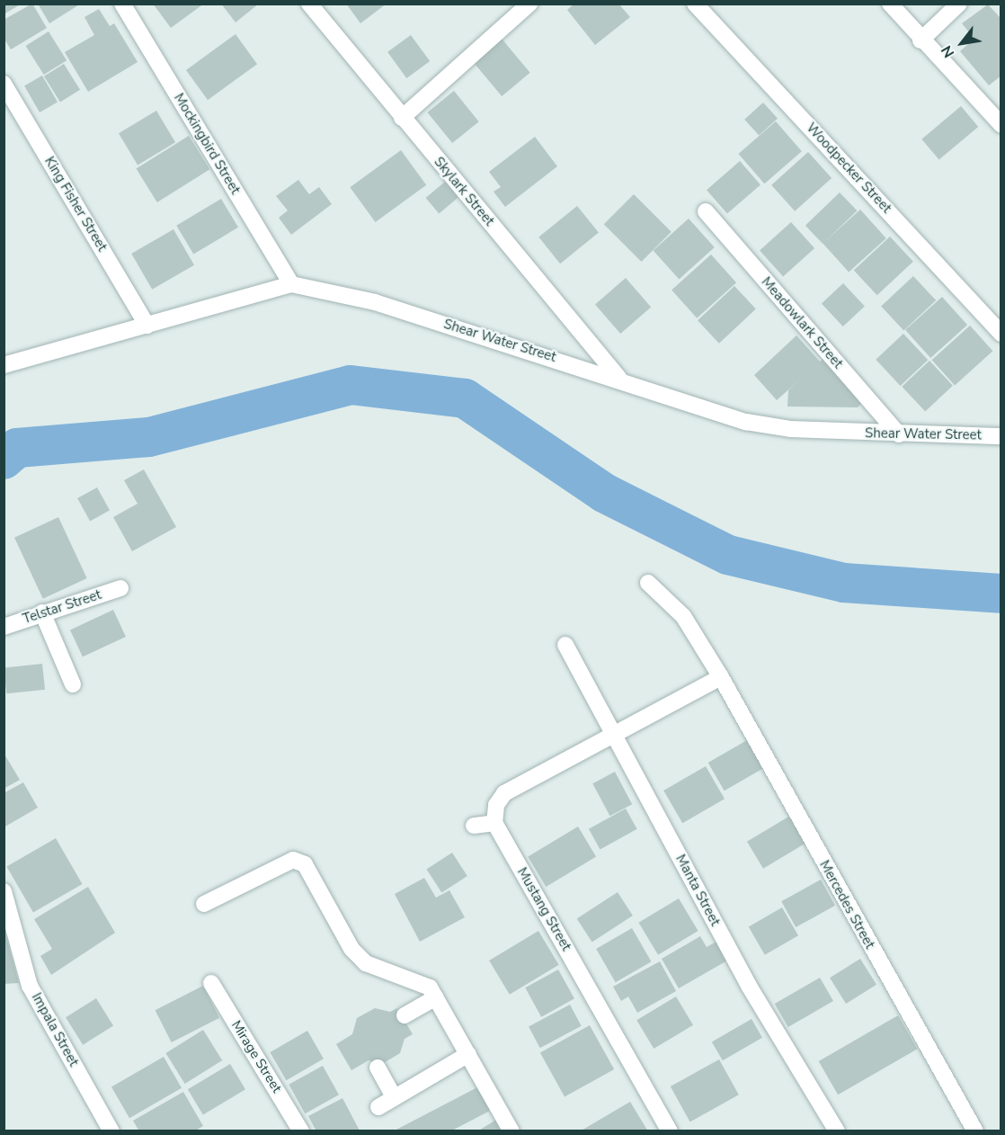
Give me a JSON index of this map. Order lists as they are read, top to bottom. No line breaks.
{"streets":{"street":["Mockingbird Street","Woodpecker Street","Skylark Street","King Fisher Street","Meadowlark Street","Shear Water Street","Telstar Street","Manta Street","Mercedes Street","Mustang Street","Impala Street","Mirage Street"]},"crossings":[["Mockingbird Street","Shear Water Street"],["Skylark Street","Shear Water Street"],["King Fisher Street","Shear Water Street"],["Meadowlark Street","Shear Water Street"]],"north":"bottom left"}
